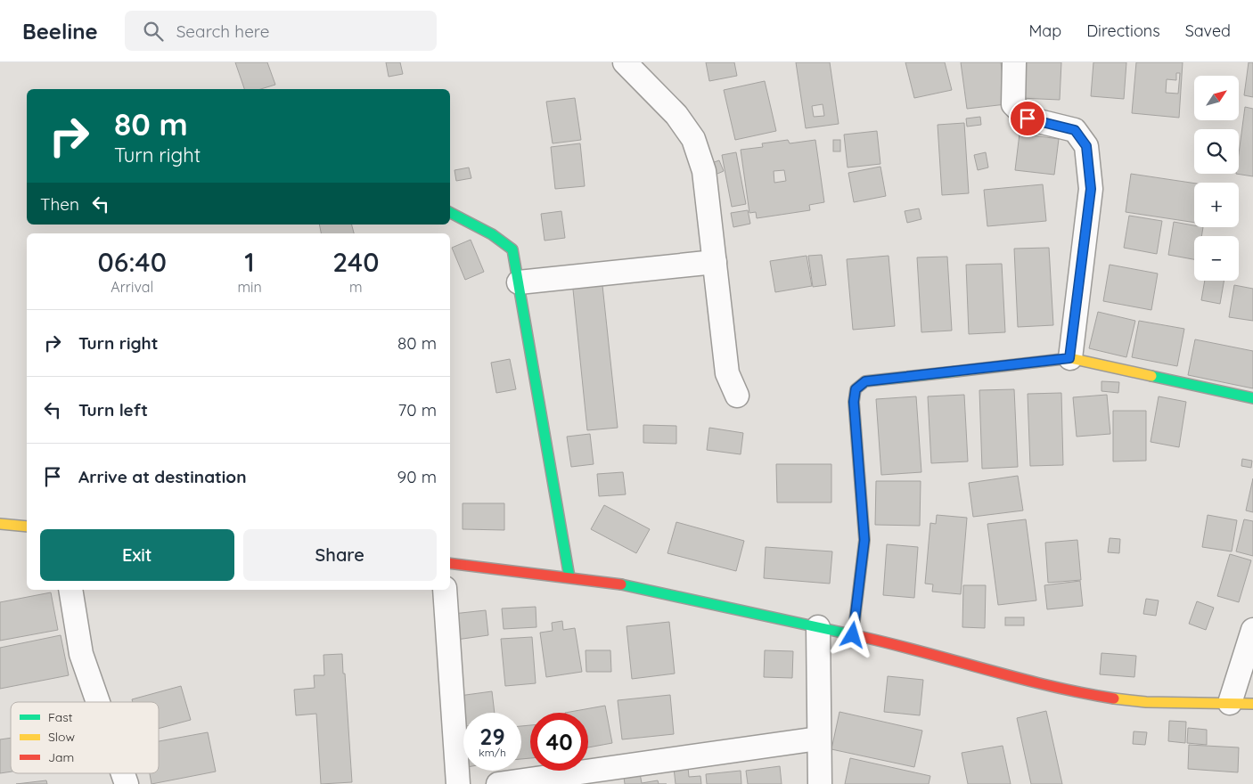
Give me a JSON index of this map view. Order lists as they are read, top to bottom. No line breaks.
{"legend":["Fast","Slow","Jam"],"north":"top right","page":{"header":"Beeline","search":"Search here","nav":["Map","Directions","Saved"],"map_buttons":["+","−"],"turn":["80 m","Turn right"],"then":"Then","eta":["06:40","Arrival","1","min","240","m"],"list":[{"name":"Turn right","value":"80 m"},{"name":"Turn left","value":"70 m"},{"name":"Arrive at destination","value":"90 m"}],"buttons":["Exit","Share"],"speed":"29 km/h","limit":"40"}}
